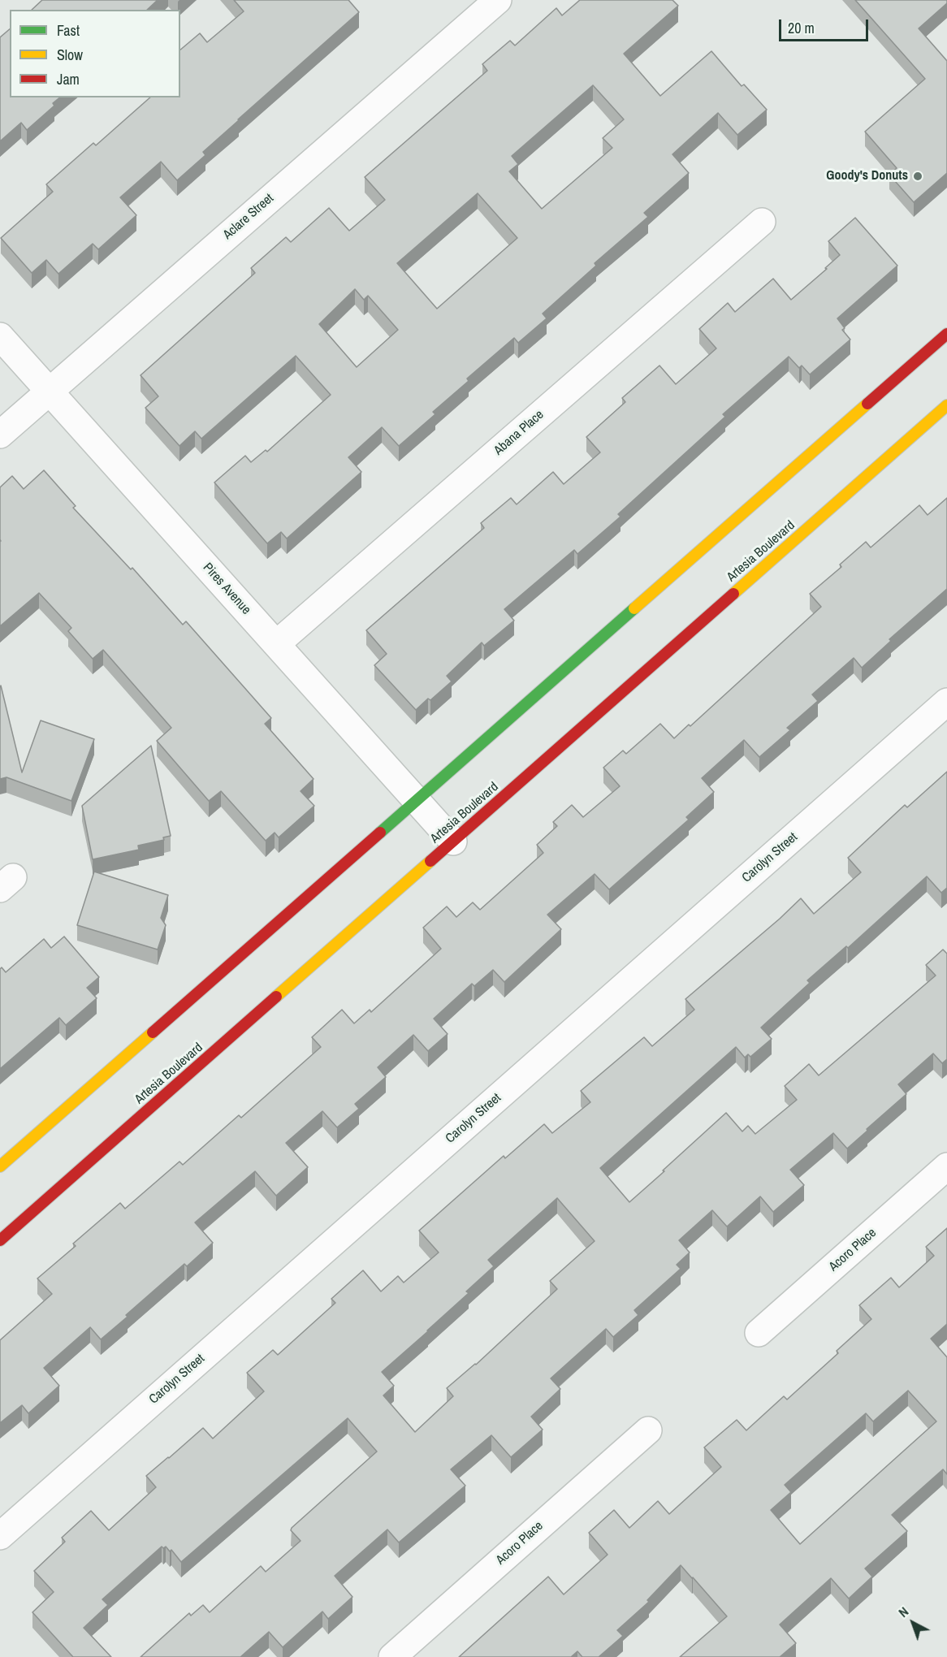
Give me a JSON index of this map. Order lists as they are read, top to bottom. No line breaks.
{"streets":{"main road":["Artesia Boulevard"],"street":["Aclare Street","Abana Place","Pires Avenue","Carolyn Street","Acoro Place"]},"crossings":[["Aclare Street","Pires Avenue"],["Abana Place","Pires Avenue"],["Artesia Boulevard","Pires Avenue"]],"places":["Goody's Donuts"],"legend":["Fast","Slow","Jam"],"scale_bar":"20 m","north":"top left"}
